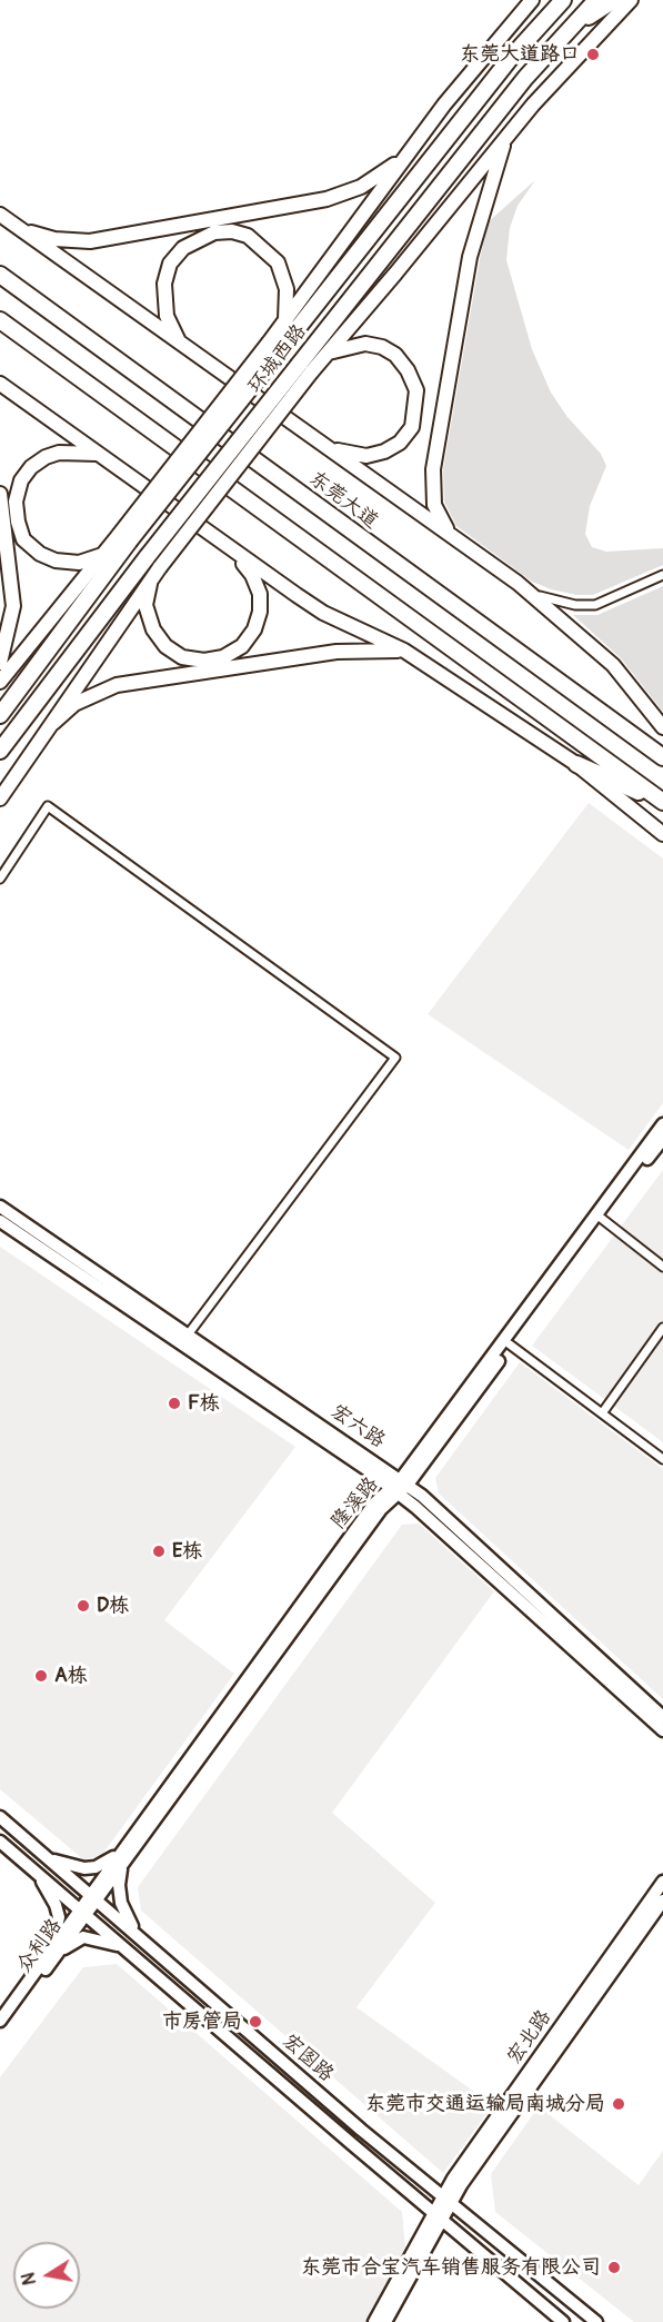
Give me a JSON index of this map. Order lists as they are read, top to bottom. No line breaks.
{"streets":{"highway":["环城西路","东莞大道"],"street":["宏六路","隆溪路","众利路","宏北路","宏图路"]},"crossings":[["宏六路","隆溪路"],["隆溪路","众利路"],["隆溪路","宏图路"],["众利路","宏图路"],["宏北路","宏图路"]],"places":["东莞大道路口","F栋","E栋","D栋","A栋","市房管局","东莞市交通运输局南城分局","东莞市合宝汽车销售服务有限公司"],"north":"left"}
